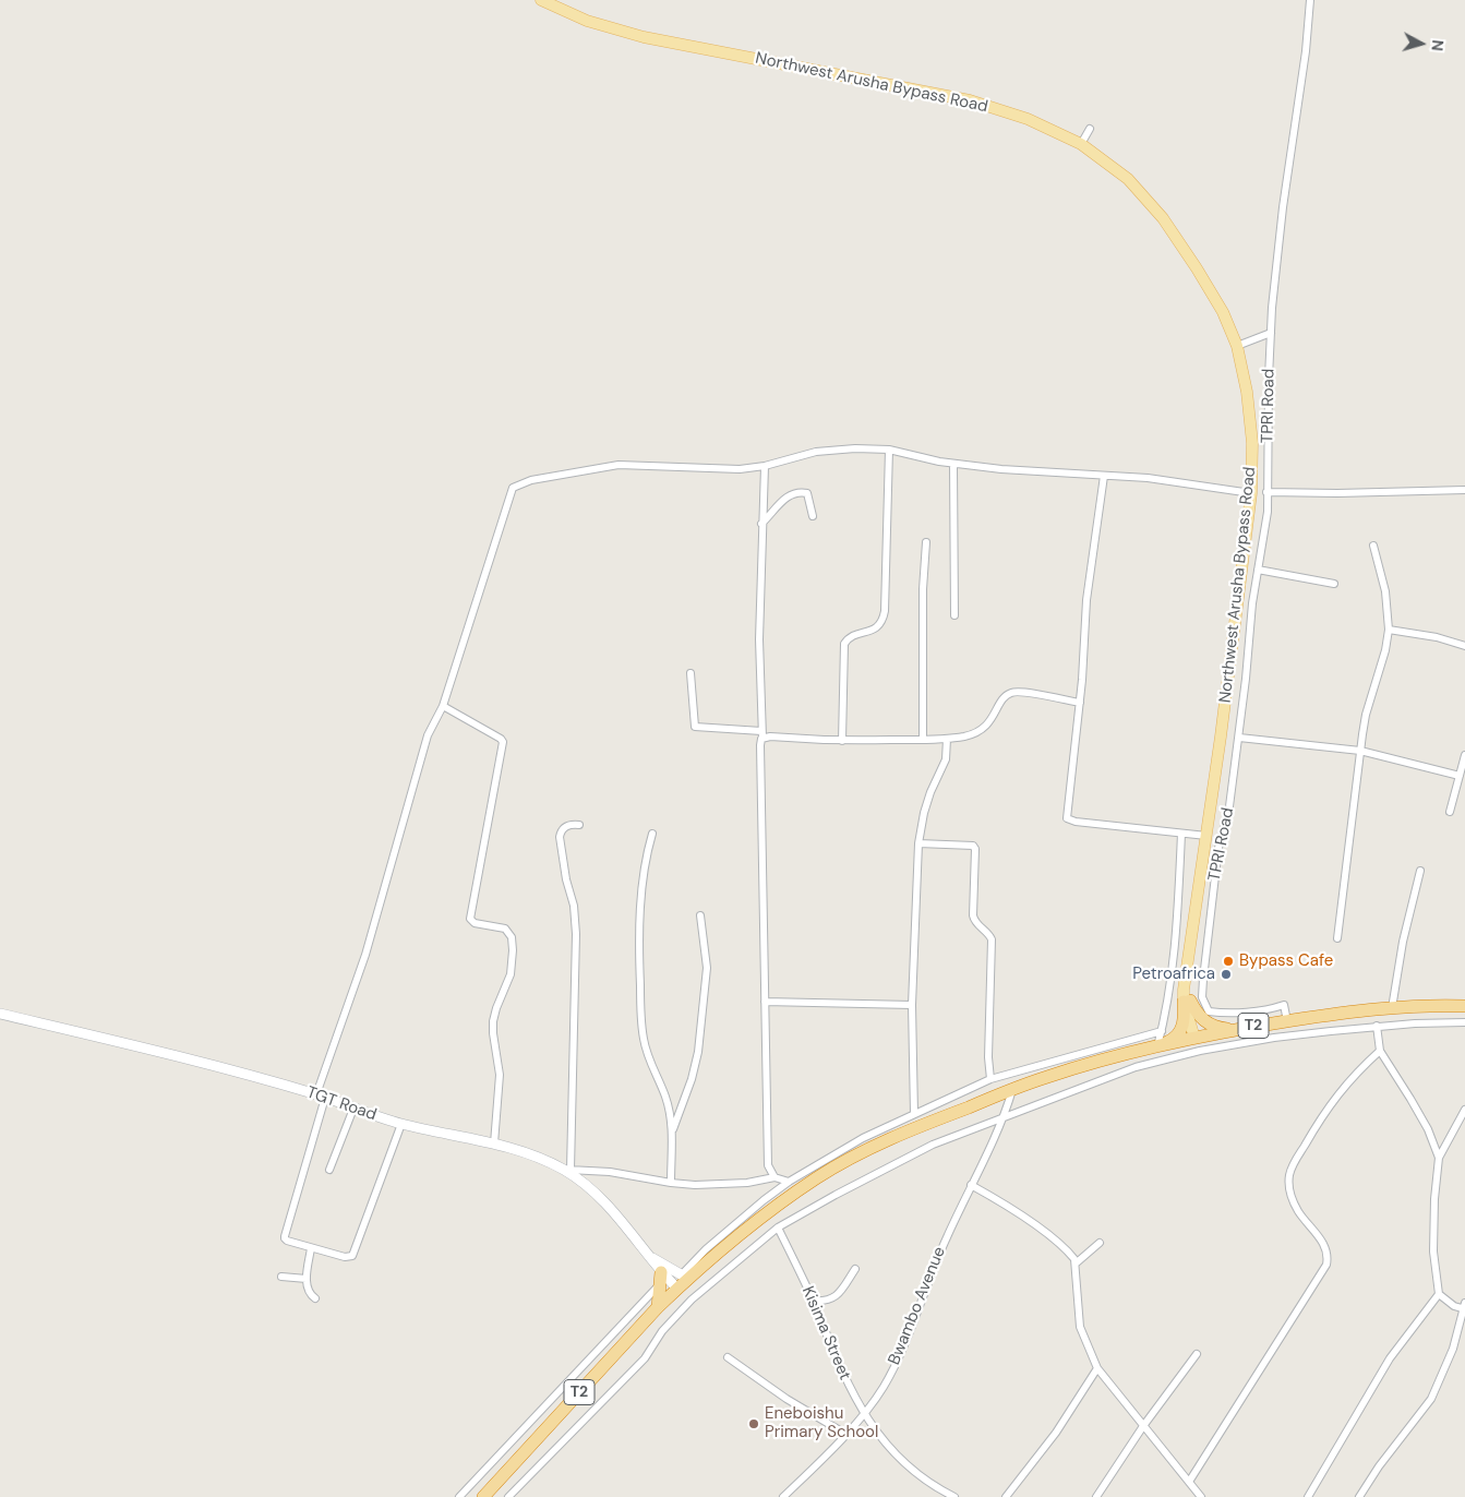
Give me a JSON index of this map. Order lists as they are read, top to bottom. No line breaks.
{"streets":{"highway":["T2"],"main road":["Northwest Arusha Bypass Road"],"street":["TPRI Road","TGT Road","Bwambo Avenue","Kisima Street"]},"crossings":[["Northwest Arusha Bypass Road","T2"],["TPRI Road","T2"],["T2","TGT Road"],["T2","Bwambo Avenue"],["Bwambo Avenue","Kisima Street"]],"places":["Bypass Cafe","Petroafrica","Eneboishu Primary School"],"north":"right"}
